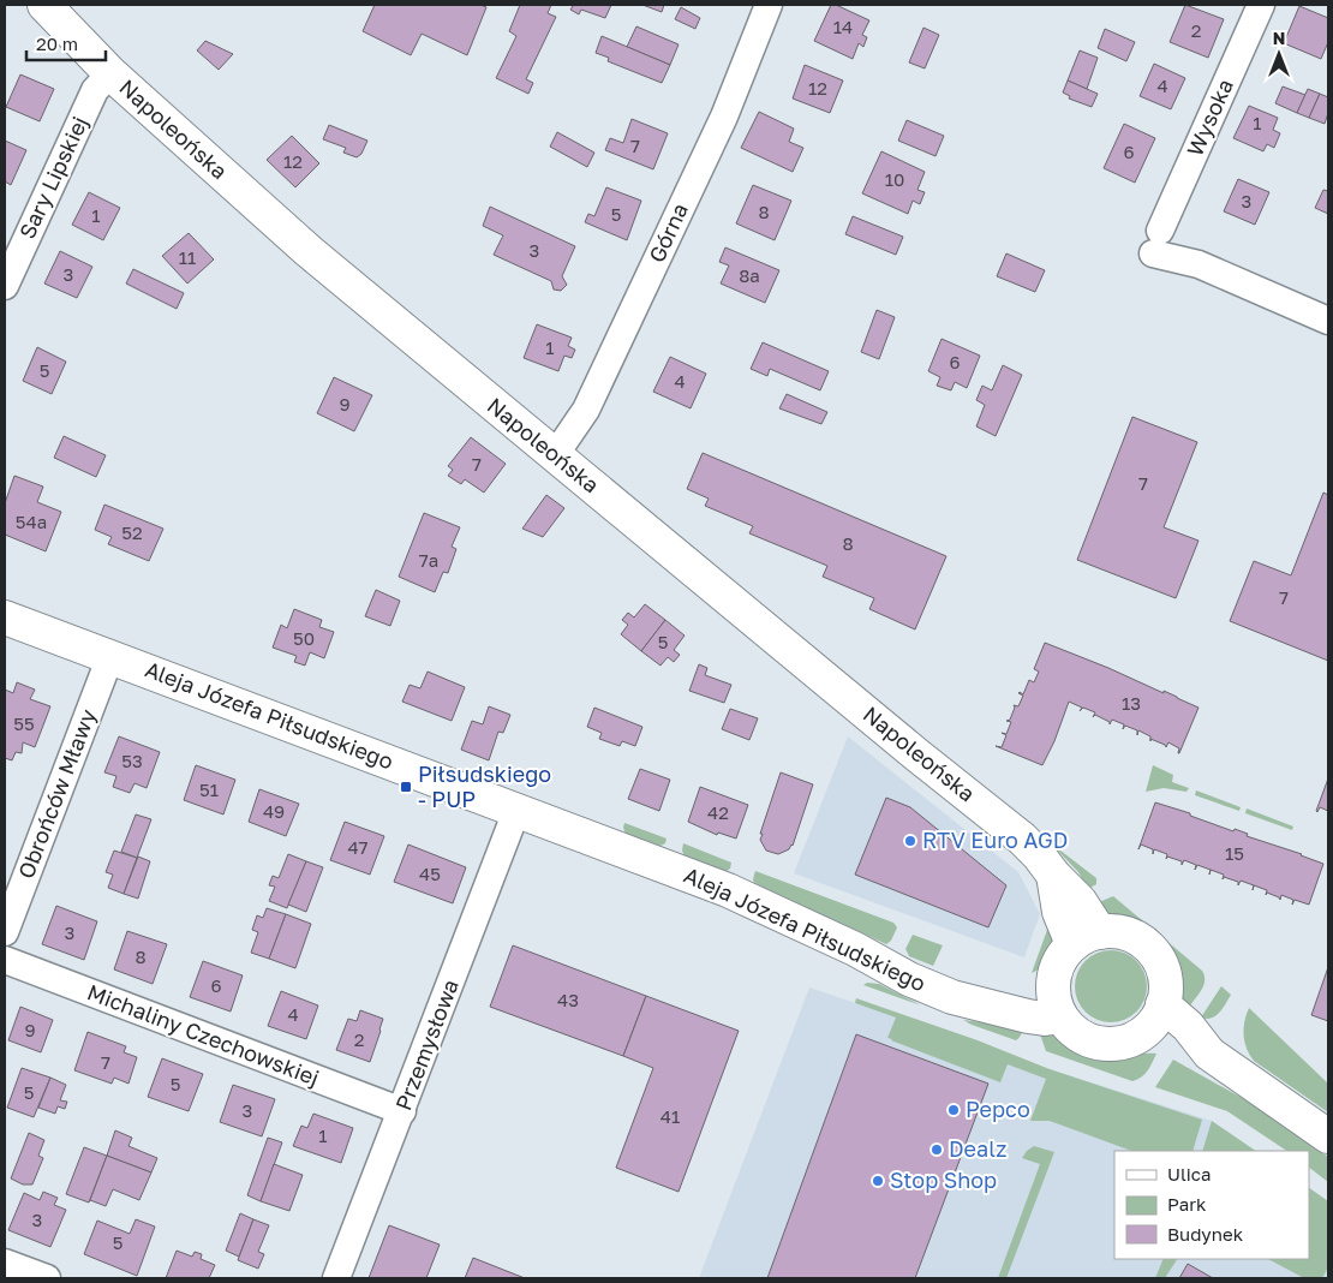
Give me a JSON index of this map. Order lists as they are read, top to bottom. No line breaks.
{"streets":{"main road":["Napoleońska","Aleja Józefa Piłsudskiego"],"street":["Wysoka","Sary Lipskiej","Górna","Obrońców Mławy","Michaliny Czechowskiej","Przemysłowa"]},"crossings":[["Napoleońska","Sary Lipskiej"],["Napoleońska","Górna"],["Napoleońska","Aleja Józefa Piłsudskiego"],["Aleja Józefa Piłsudskiego","Obrońców Mławy"],["Aleja Józefa Piłsudskiego","Przemysłowa"],["Michaliny Czechowskiej","Przemysłowa"]],"places":{"transit":["Piłsudskiego - PUP"],"other":["RTV Euro AGD","Pepco","Dealz","Stop Shop"]},"house_numbers":["14","2","4","12","1","7","6","12","10","3","8","5","1","3","11","3","8a","1","6","5","4","9","7","7","54a","52","8","7a","7","50","5","13","55","53","51","49","42","47","15","45","3","8","6","43","4","9","2","7","5","5","3","41","1","3","5"],"legend":["Ulica","Park","Budynek"],"scale_bar":"20 m","north":"top"}
